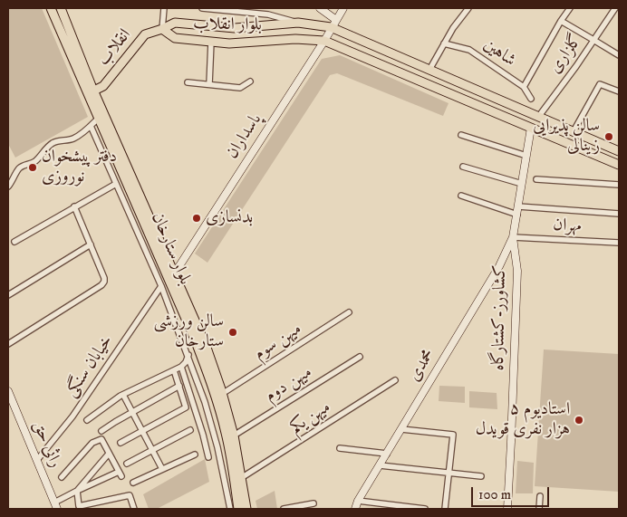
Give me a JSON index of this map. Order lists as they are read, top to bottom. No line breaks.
{"streets":{"main road":["بلوار انقلاب","انقلاب","بلوار ستارخان"],"street":["شاهین","گلزاری","پاسداران","مهران","کشاورز-کشتارگاه","میهن سوم","محمدی","خیابان سنگی","میهن دوم","میهن یکم","راثی حق"]},"crossings":[["بلوار انقلاب","انقلاب"],["بلوار انقلاب","گلزاری"],["بلوار انقلاب","پاسداران"],["بلوار انقلاب","کشاورز-کشتارگاه"],["انقلاب","بلوار ستارخان"],["پاسداران","بلوار ستارخان"],["مهران","کشاورز-کشتارگاه"],["مهران","محمدی"],["بلوار ستارخان","میهن سوم"],["بلوار ستارخان","میهن دوم"],["بلوار ستارخان","میهن یکم"],["کشاورز-کشتارگاه","محمدی"],["خیابان سنگی","راثی حق"]],"places":["سالن پذیرایی زینالی","دفتر پیشخوان نوروزی","بدنسازی","سالن ورزشی ستارخان","استادیوم ۵ هزار نفری قویدل"],"scale_bar":"100 m"}
